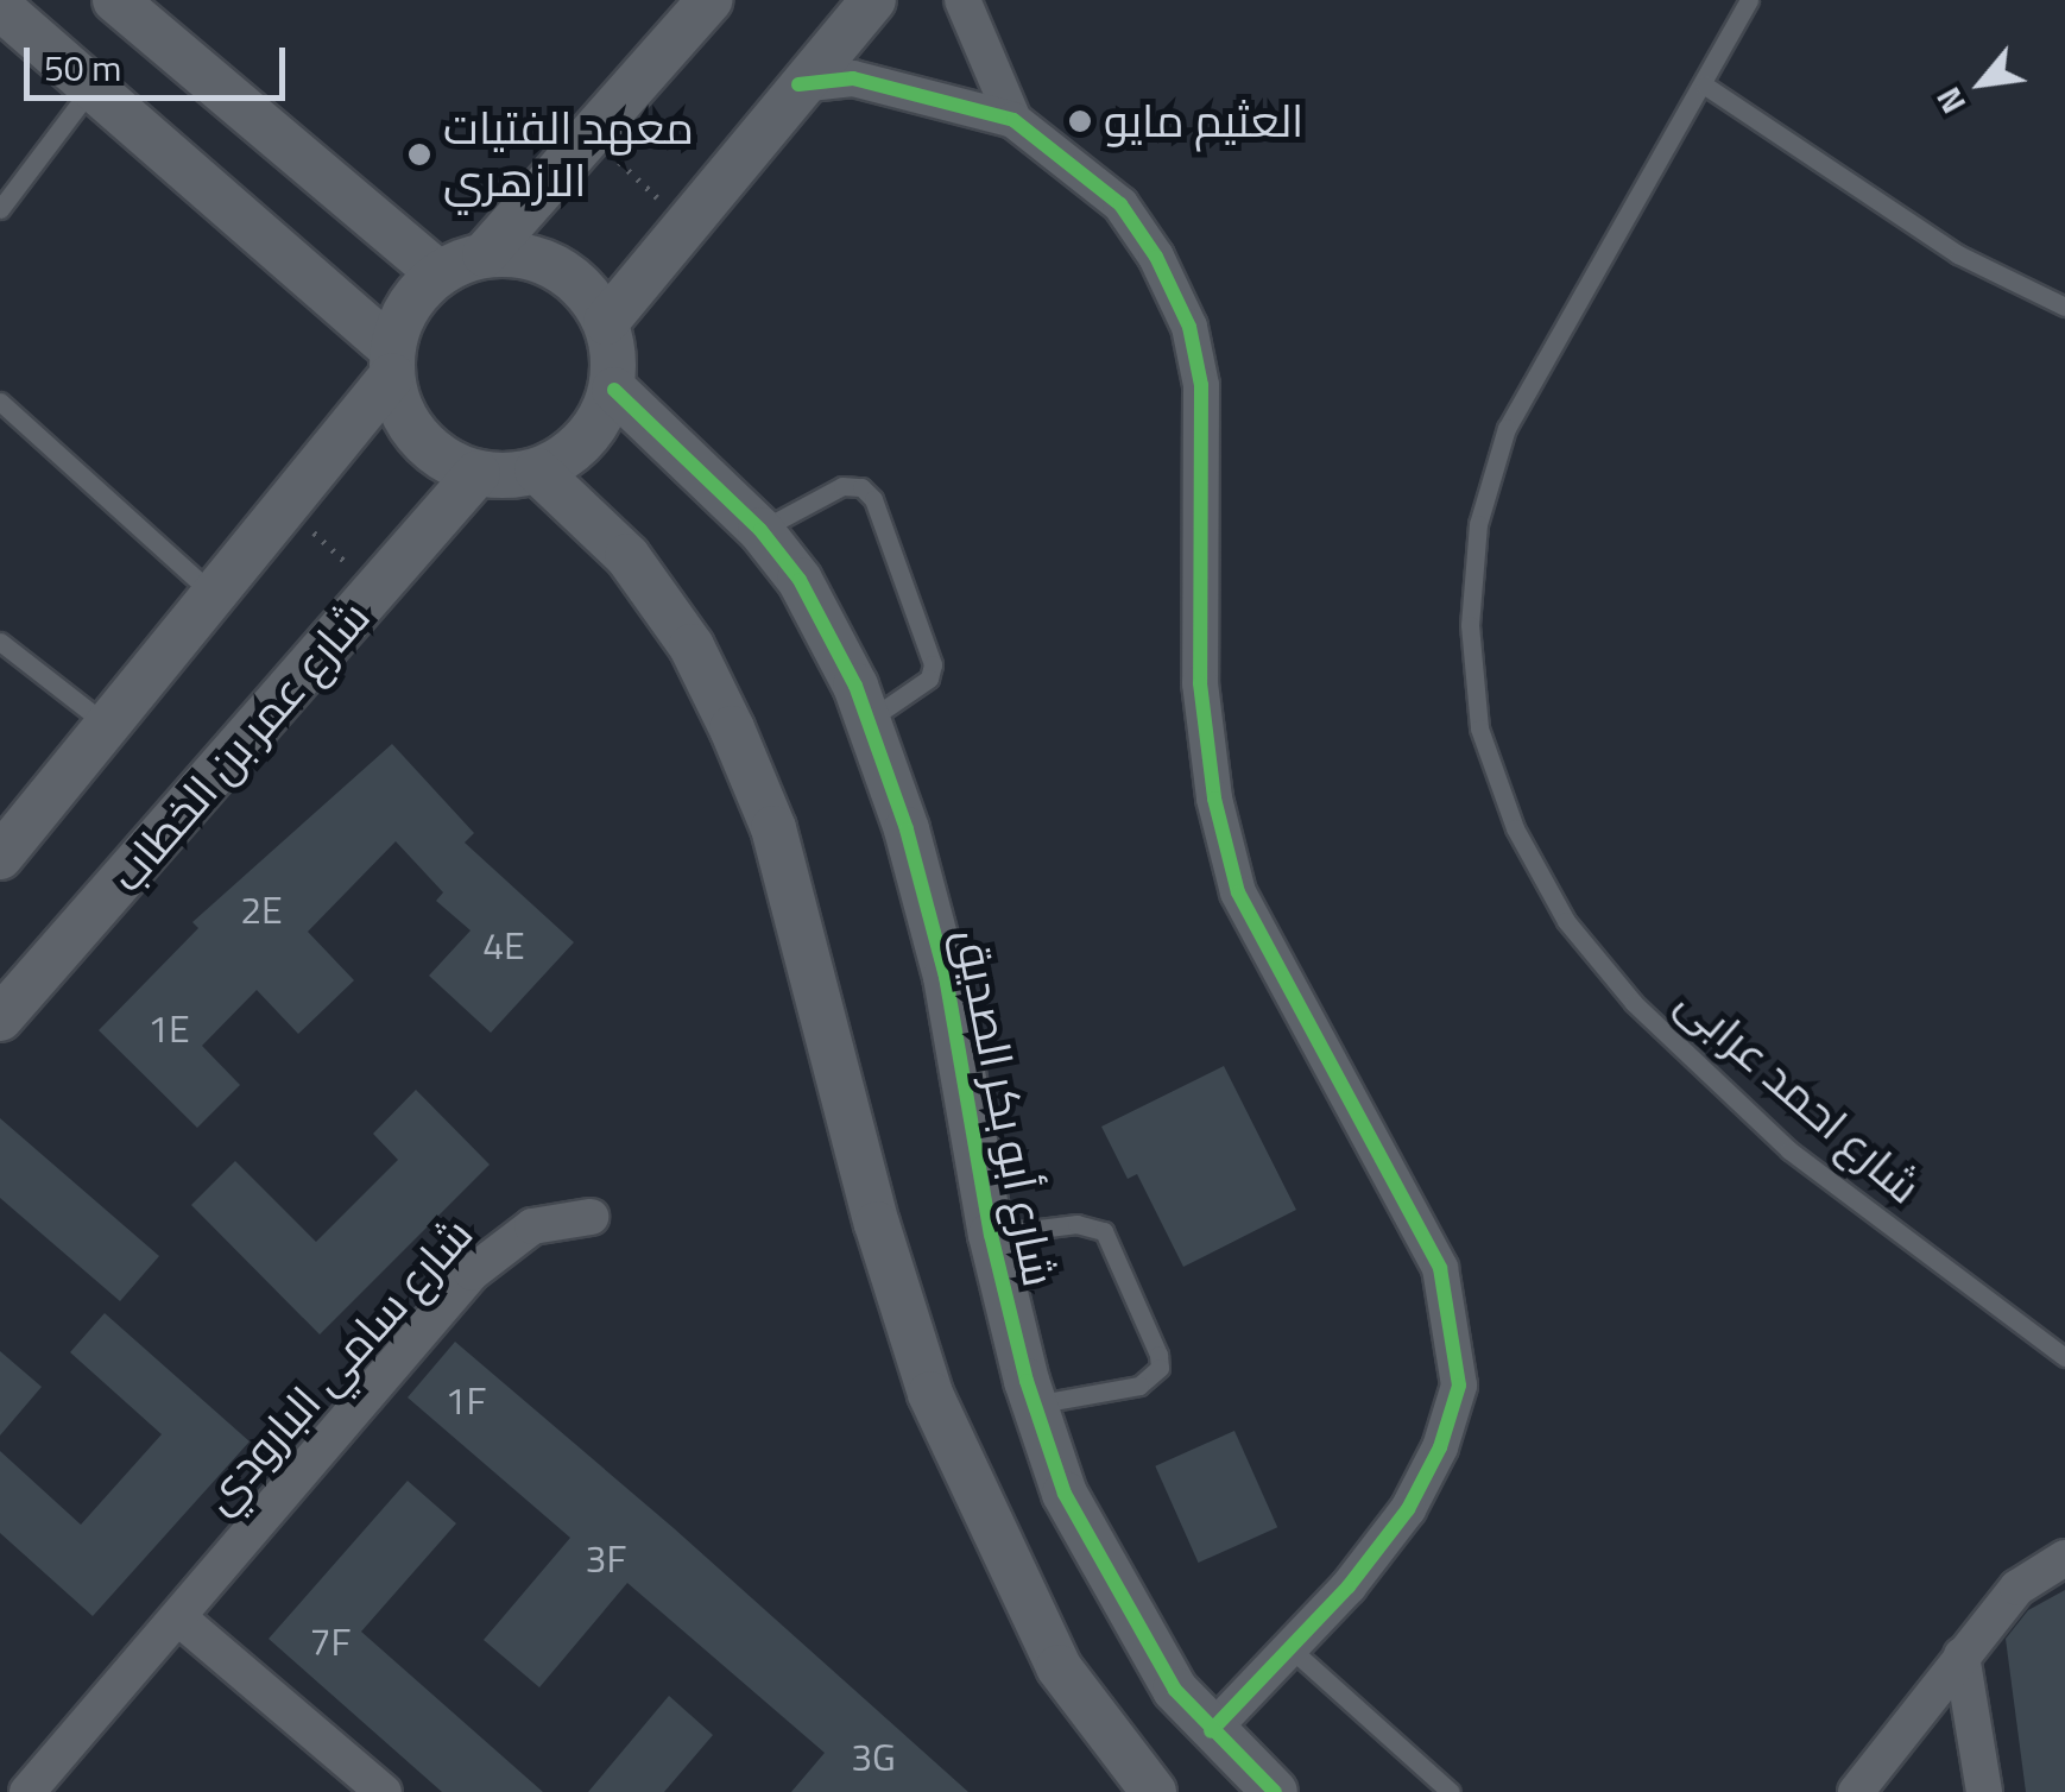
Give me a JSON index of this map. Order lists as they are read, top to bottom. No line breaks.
{"streets":{"street":["شارع عمر بن الخطاب","شارع أبو بكر الصديق","شارع سامي البارودي"],"lane":["شارع احمد عرابى"]},"crossings":[["شارع عمر بن الخطاب","شارع أبو بكر الصديق"]],"places":["العثيم مايو","معهد الفتيات الازهري"],"house_numbers":["2E","4E","1E","1F","3F","7F","3G"],"scale_bar":"50 m","north":"bottom left"}
